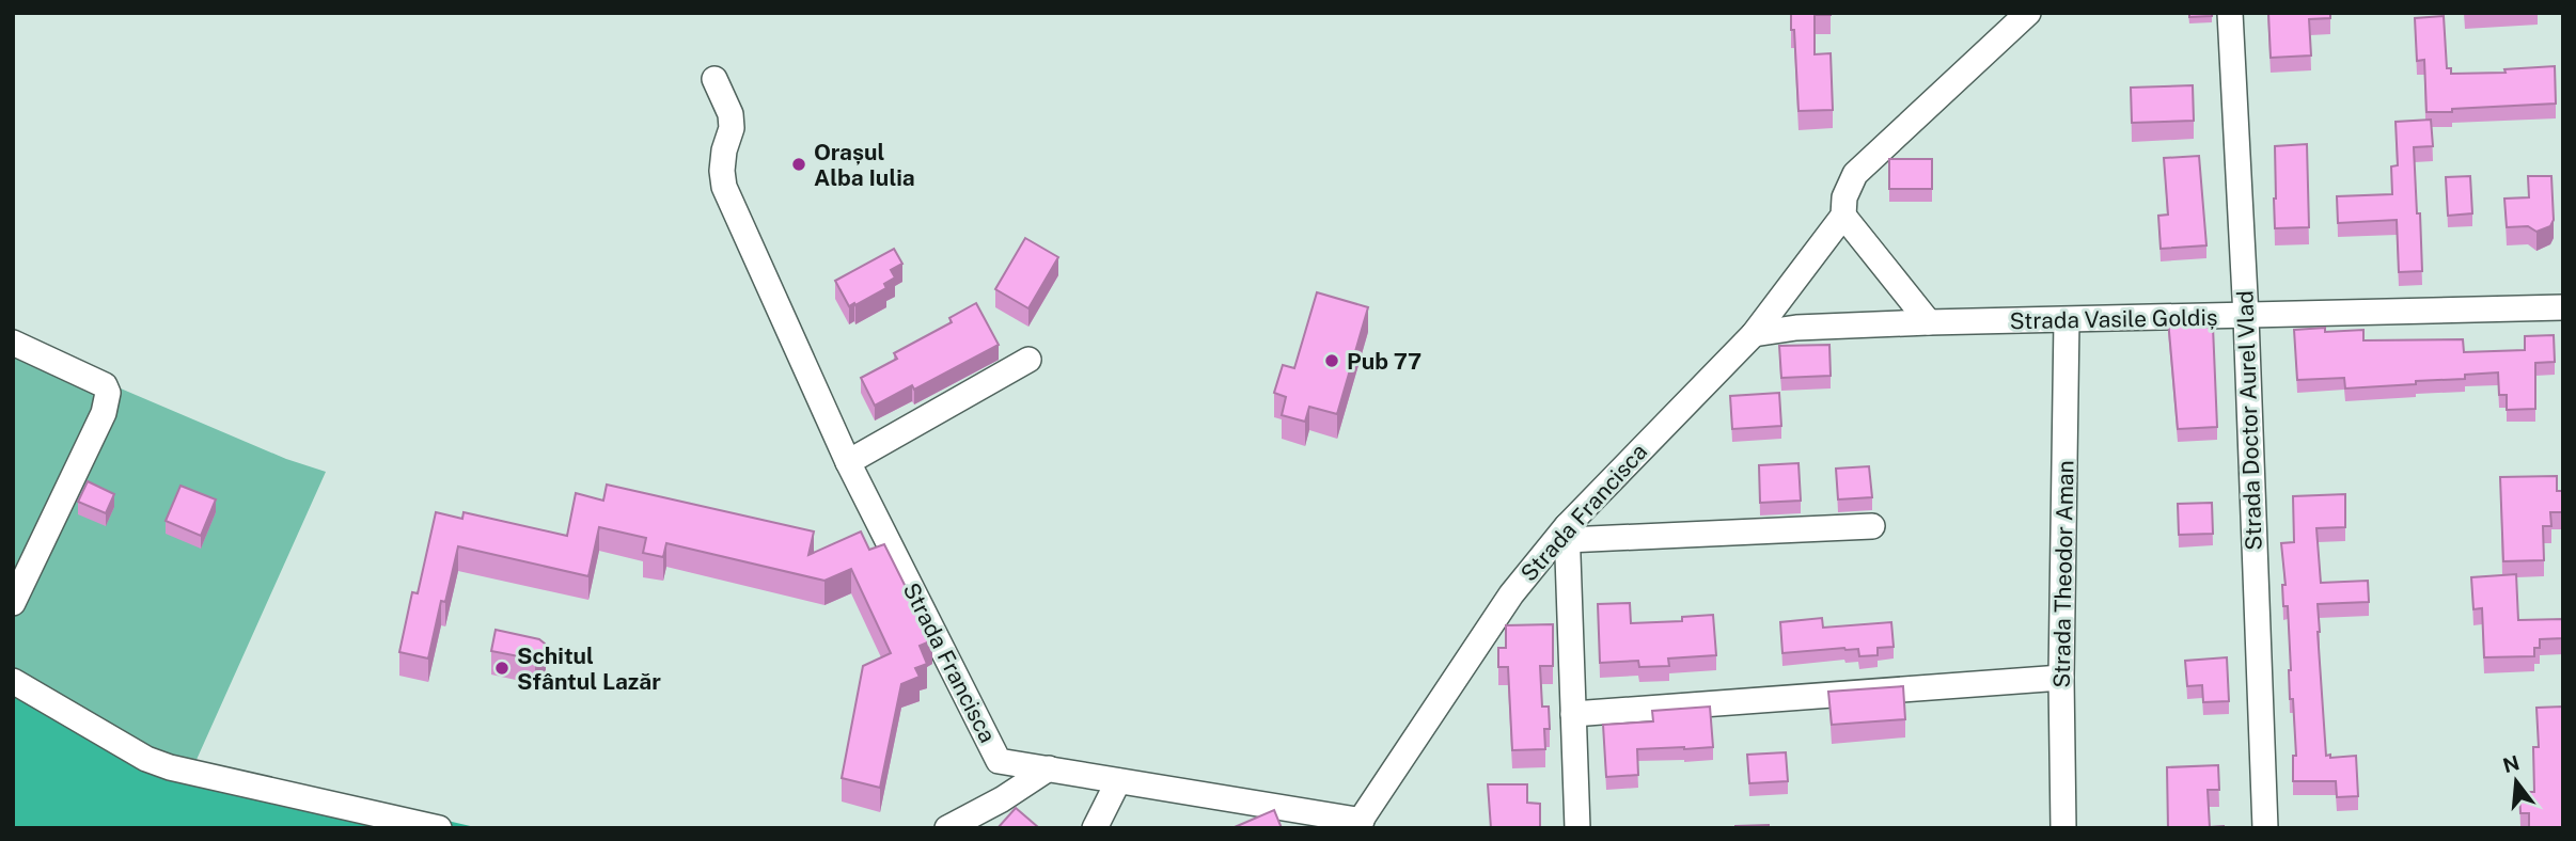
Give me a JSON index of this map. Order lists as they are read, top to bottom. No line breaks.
{"streets":{"street":["Strada Vasile Goldiș","Strada Doctor Aurel Vlad","Strada Francisca","Strada Theodor Aman"]},"crossings":[["Strada Vasile Goldiș","Strada Doctor Aurel Vlad"],["Strada Vasile Goldiș","Strada Francisca"],["Strada Vasile Goldiș","Strada Theodor Aman"]],"places":["Orașul Alba Iulia","Pub 77","Schitul Sfântul Lazăr"],"north":"top"}
